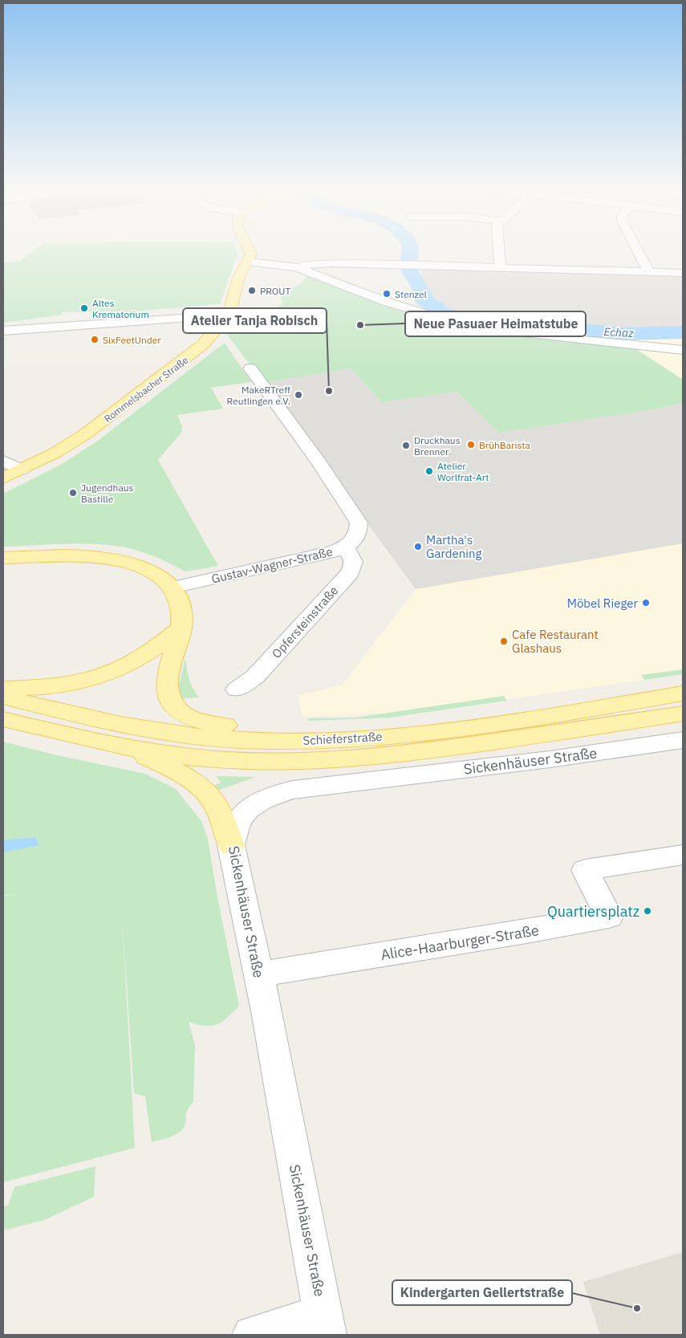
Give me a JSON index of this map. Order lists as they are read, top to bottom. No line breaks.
{"streets":{"main road":["Rommelsbacher Straße","Schieferstraße"],"street":["Gustav-Wagner-Straße","Opfersteinstraße","Sickenhäuser Straße","Alice-Haarburger-Straße"]},"crossings":[["Gustav-Wagner-Straße","Opfersteinstraße"],["Sickenhäuser Straße","Alice-Haarburger-Straße"]],"water":["Echaz"],"places":["PROUT","Stenzel","Altes Krematorium","Neue Pasuaer Heimatstube","SixFeetUnder","Atelier Tanja Robisch","MakeRTreff Reutlingen e.V.","BrühBarista","Druckhaus Brenner","Atelier Worlfrat-Art","Jugendhaus Bastille","Martha's Gardening","Möbel Rieger","Cafe Restaurant Glashaus","Quartiersplatz","Kindergarten Gellertstraße"]}
